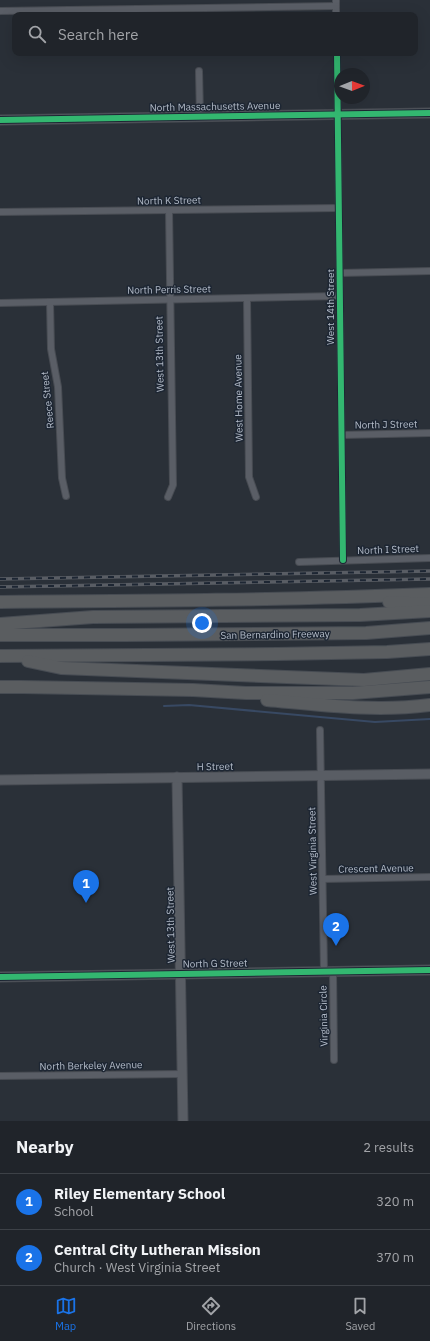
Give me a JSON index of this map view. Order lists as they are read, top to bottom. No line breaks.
{"streets":{"highway":["San Bernardino Freeway"],"street":["North Massachusetts Avenue","North K Street","North Perris Street","West 14th Street","West 13th Street","West Home Avenue","Reece Street","North J Street","North I Street","H Street","West Virginia Street","Crescent Avenue","North G Street","Virginia Circle","North Berkeley Avenue"]},"crossings":[["North Massachusetts Avenue","West 14th Street"],["North K Street","West 14th Street"],["North K Street","West 13th Street"],["North Perris Street","West 14th Street"],["North Perris Street","West 13th Street"],["North Perris Street","West Home Avenue"],["North Perris Street","Reece Street"],["West 14th Street","North J Street"],["West 14th Street","North I Street"],["West 13th Street","H Street"],["West 13th Street","North G Street"],["West 13th Street","North Berkeley Avenue"],["H Street","West Virginia Street"],["West Virginia Street","Crescent Avenue"],["West Virginia Street","North G Street"],["West Virginia Street","Virginia Circle"],["North G Street","Virginia Circle"]],"north":"right","page":{"search":"Search here","pins":["1","2"],"heading":["Nearby","2 results"],"list":[{"mark":"1","name":"Riley Elementary School","note":"School","value":"320 m"},{"mark":"2","name":"Central City Lutheran Mission","note":"Church · West Virginia Street","value":"370 m"}],"nav":["Map","Directions","Saved"]}}
